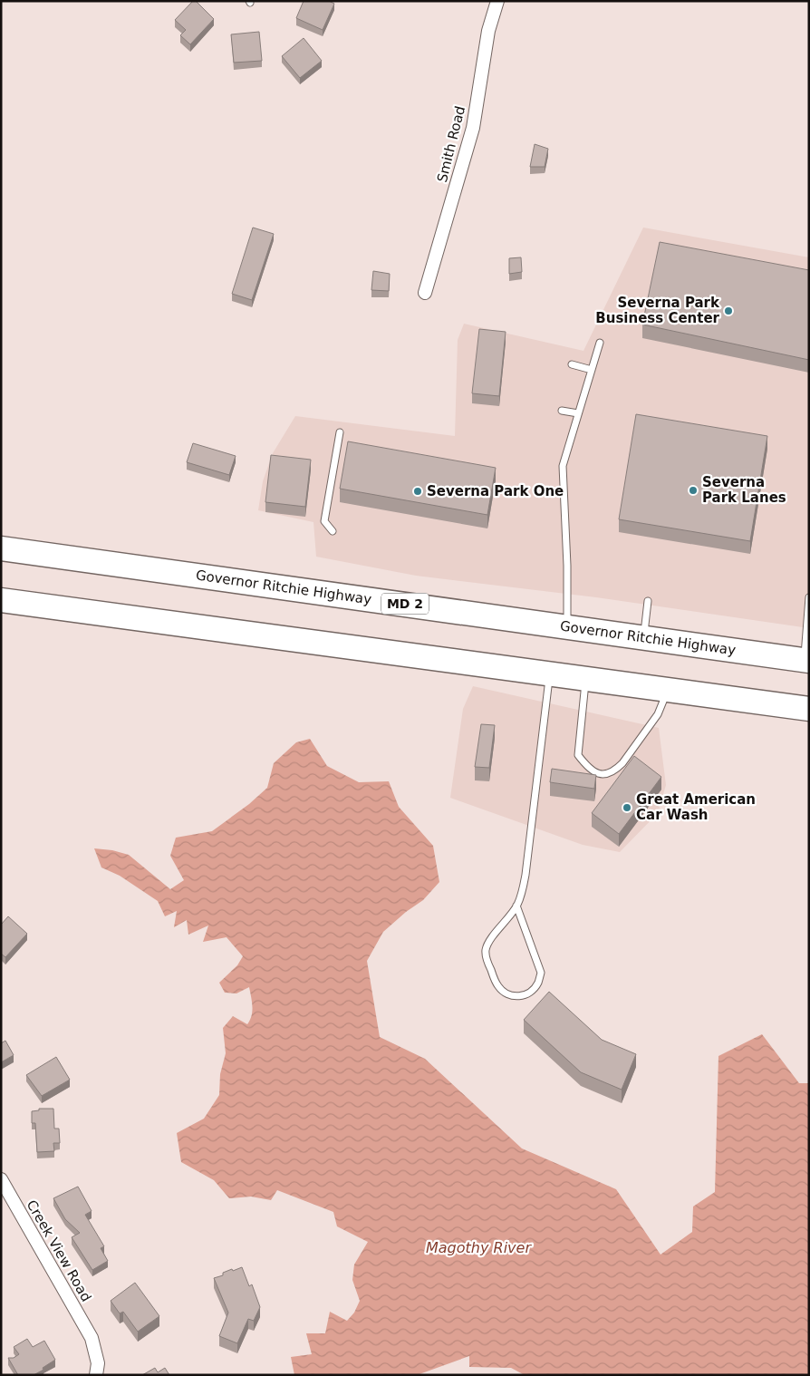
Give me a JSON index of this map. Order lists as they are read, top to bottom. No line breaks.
{"streets":{"highway":["Governor Ritchie Highway","MD 2"],"street":["Smith Road","Creek View Road"]},"water":["Magothy River"],"places":["Severna Park Business Center","Severna Park Lanes","Severna Park One","Great American Car Wash"]}
